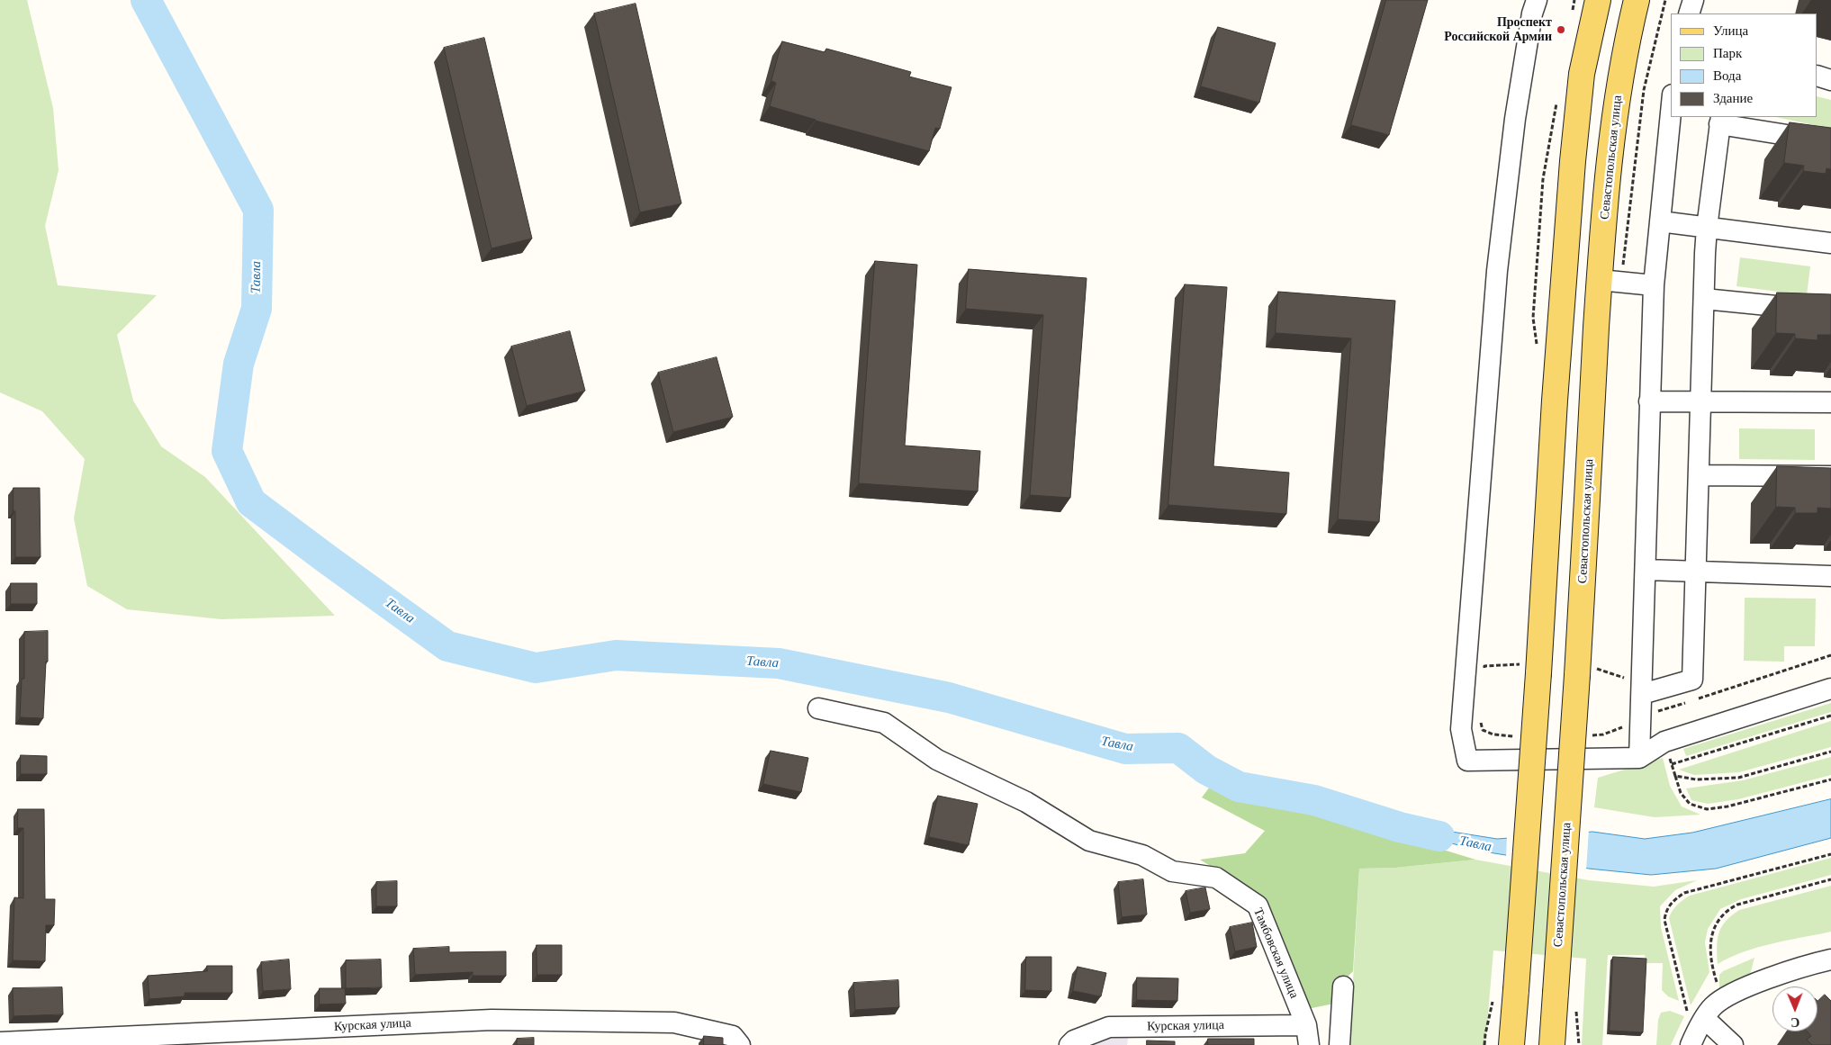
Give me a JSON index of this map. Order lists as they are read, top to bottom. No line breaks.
{"streets":{"main road":["Севастопольская улица"],"street":["Тамбовская улица","Курская улица"]},"crossings":[["Тамбовская улица","Курская улица"]],"water":["Тавла"],"places":["Проспект Российской Армии"],"legend":["Улица","Парк","Вода","Здание"],"north":"bottom"}
